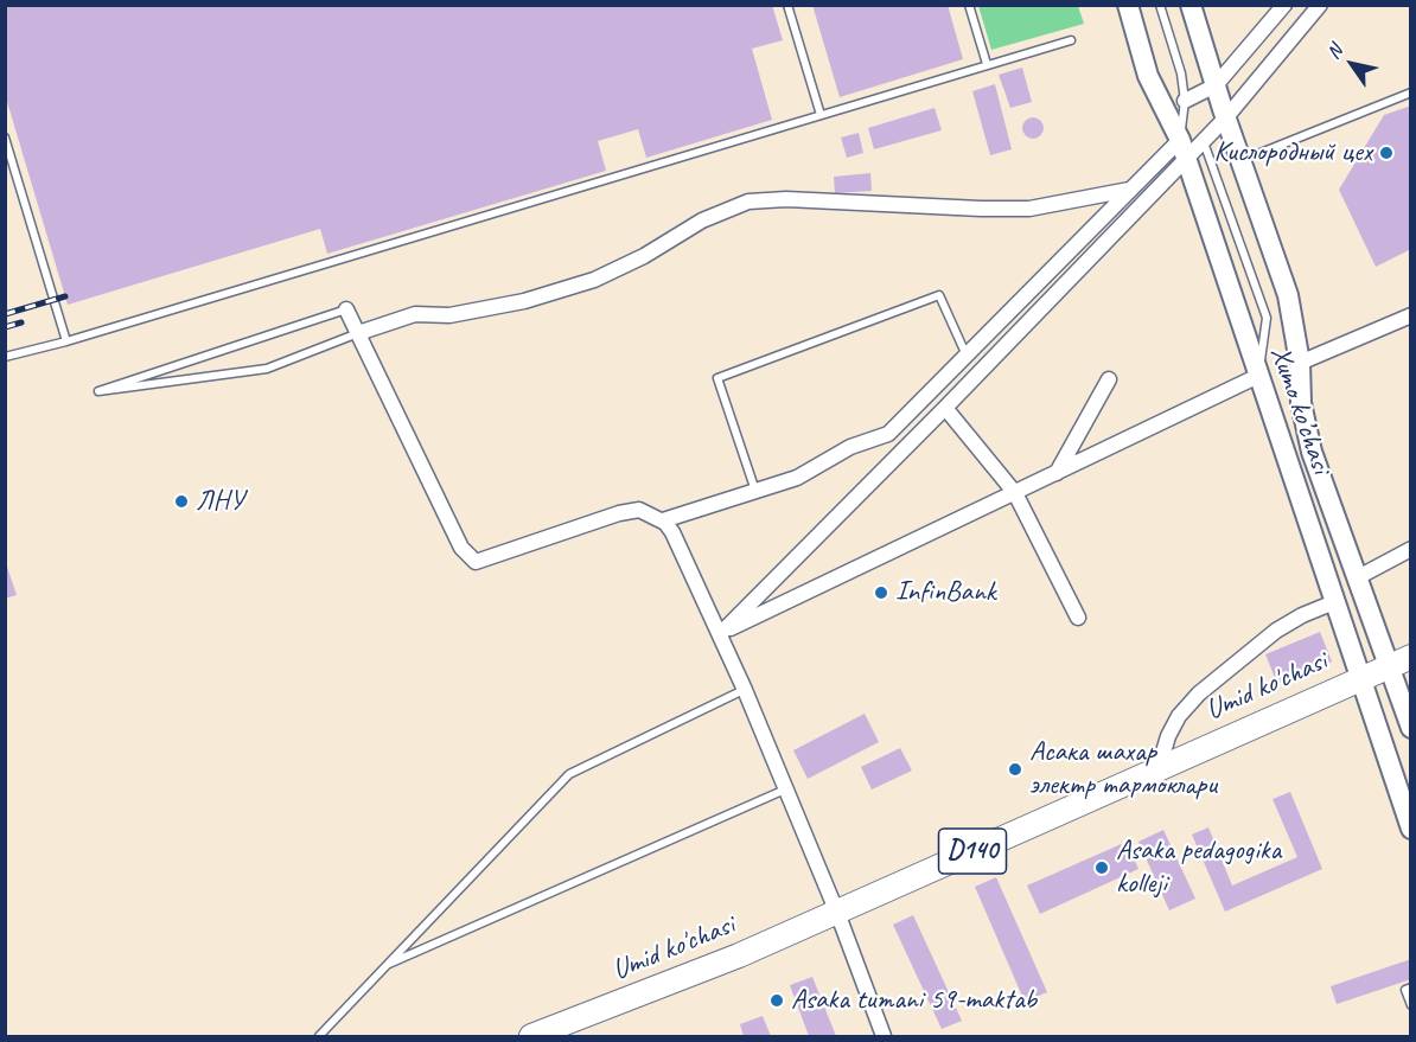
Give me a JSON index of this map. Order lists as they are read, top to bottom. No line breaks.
{"streets":{"main road":["Xumo ko’chasi","Umid ko'chasi","D140"]},"crossings":[["Xumo ko’chasi","Umid ko'chasi"]],"places":["Кислородный цех","ЛНУ","InfinBank","Асака шахар электр тармоклари","Asaka pedagogika kolleji","Asaka tumani 59-maktab"],"north":"top left"}
